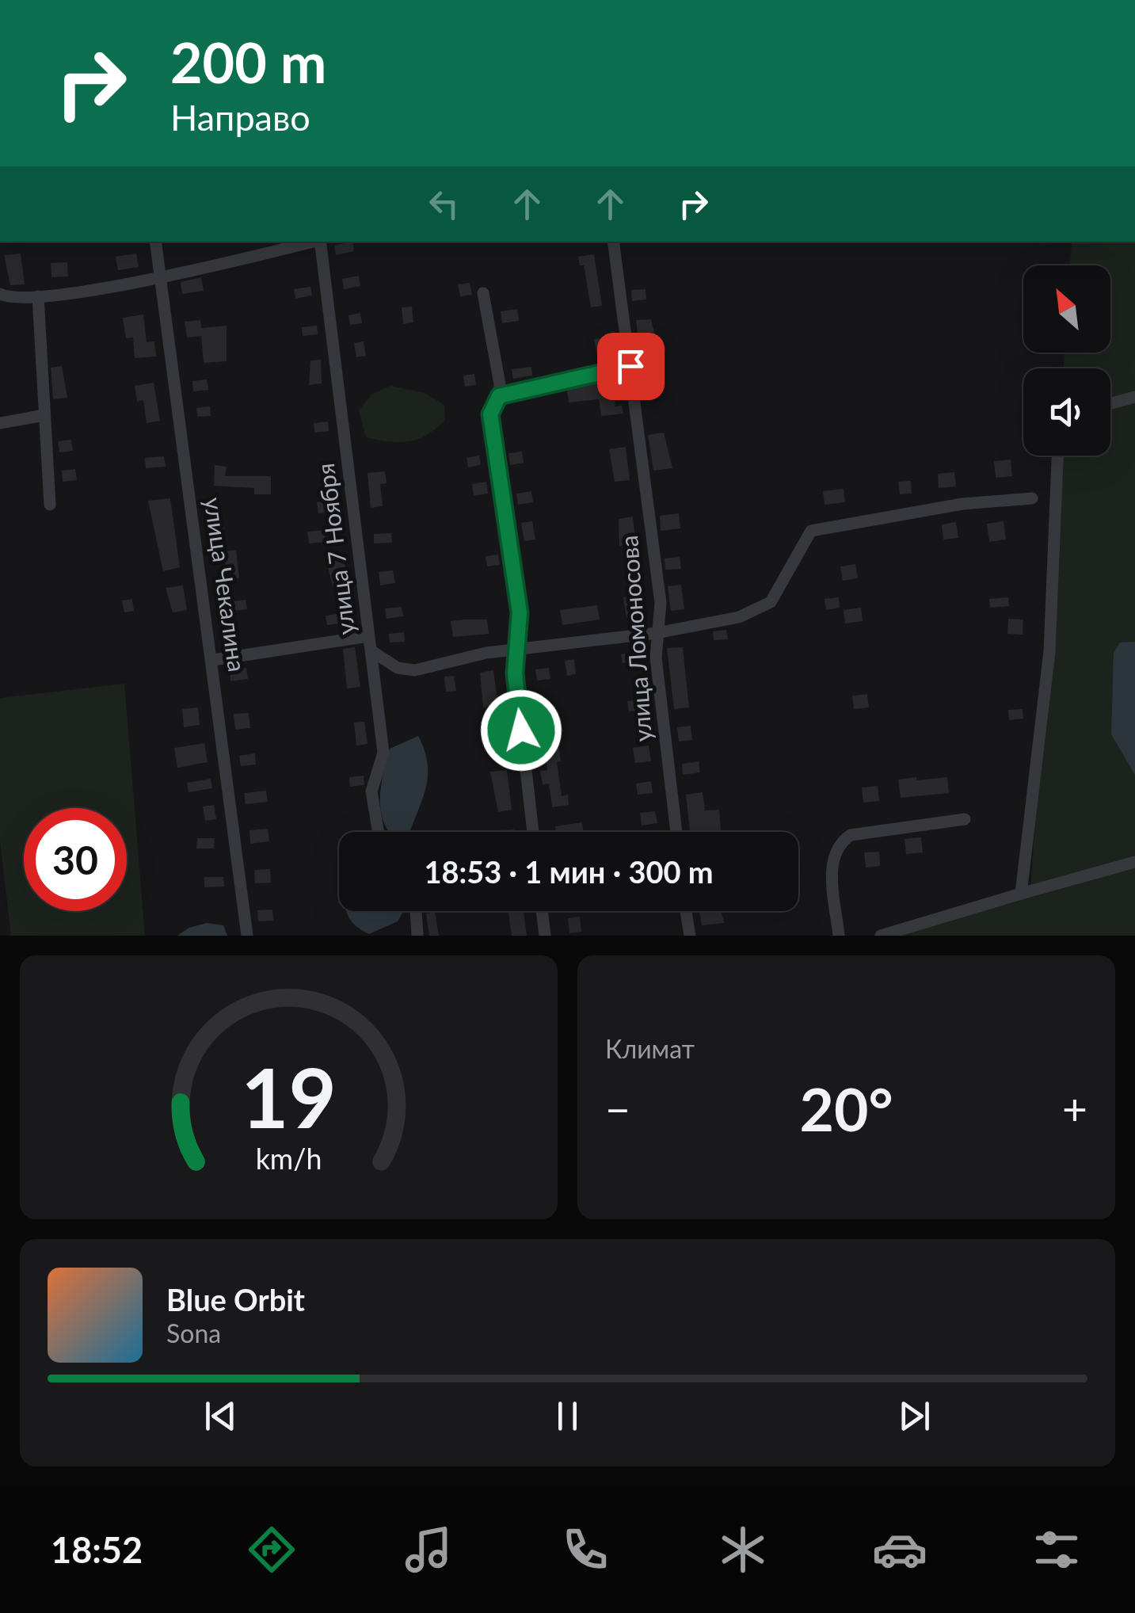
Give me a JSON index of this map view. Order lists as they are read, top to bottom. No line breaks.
{"streets":{"street":["улица 7 Ноября","улица Чекалина","улица Ломоносова"]},"north":"top left","page":{"turn":["200 m","Направо"],"limit":"30","trip":"18:53 · 1 мин · 300 m","tile":"Климат","heat":["−","20°","+"],"song":["Blue Orbit","Sona"],"tabs":"18:52","gauge":["19","km/h"]}}
